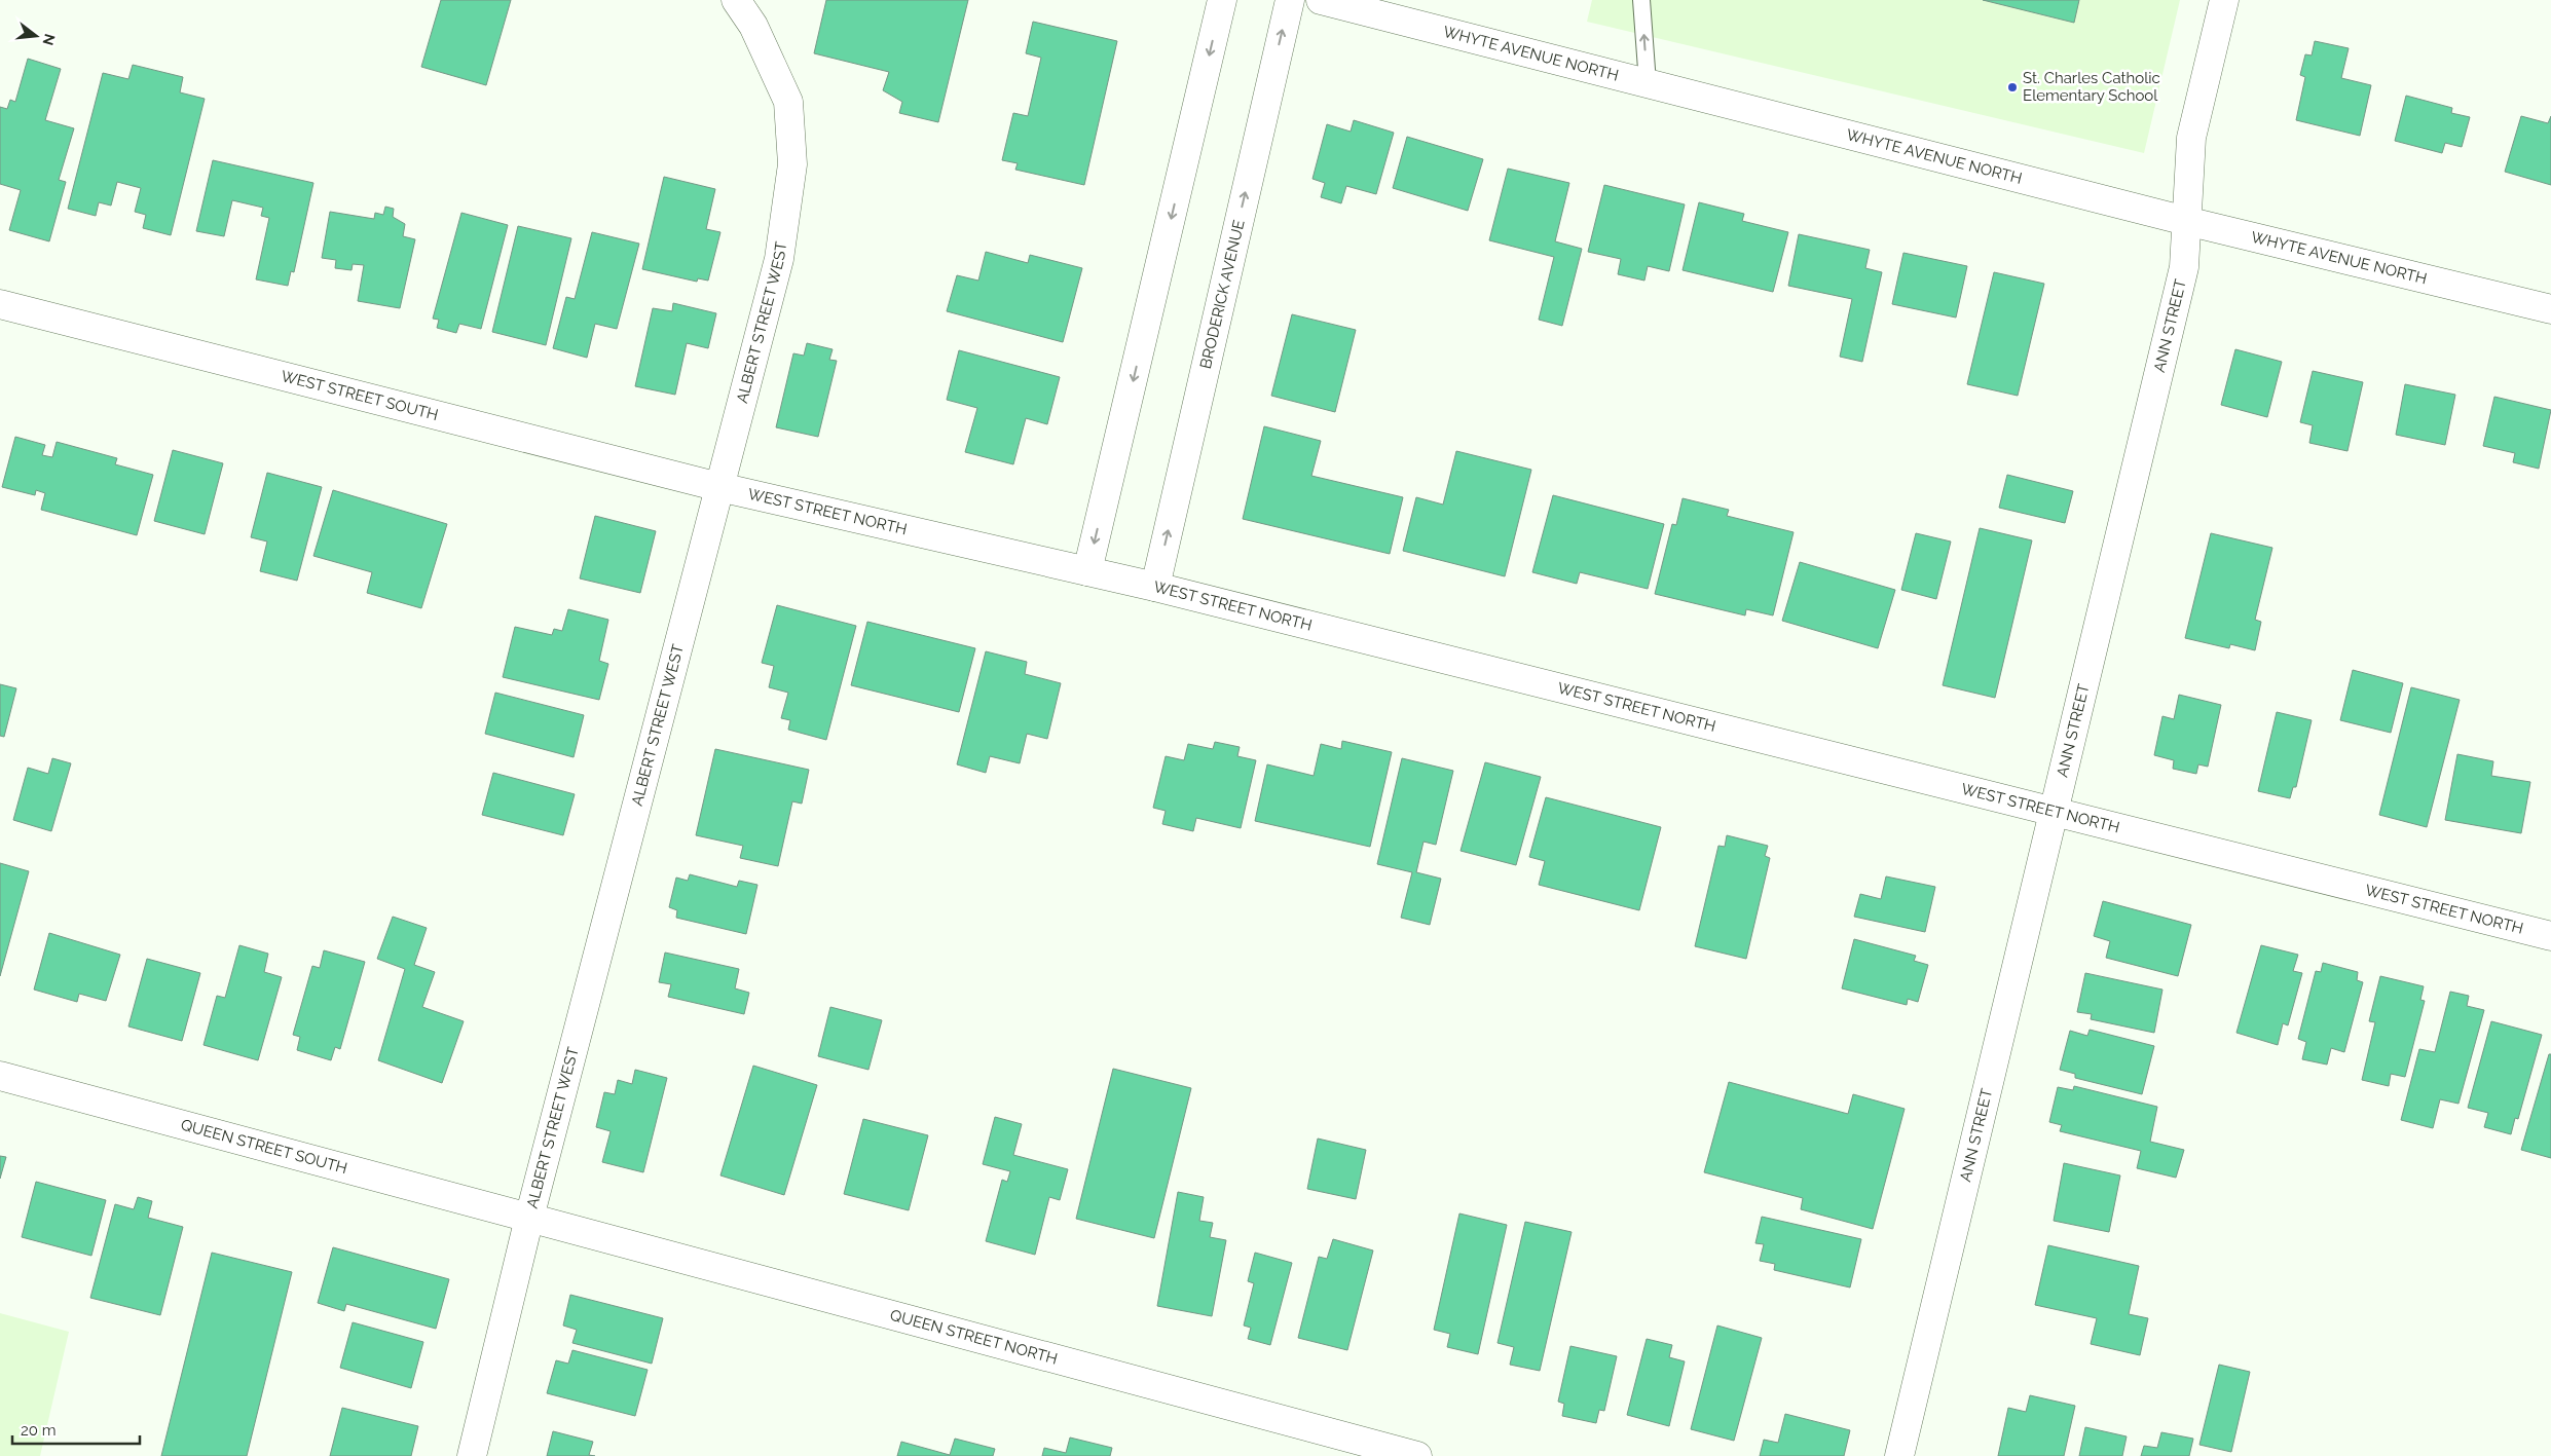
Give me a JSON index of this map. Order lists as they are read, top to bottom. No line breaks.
{"streets":{"street":["WHYTE AVENUE NORTH","BRODERICK AVENUE","ALBERT STREET WEST","ANN STREET","WEST STREET SOUTH","WEST STREET NORTH","QUEEN STREET SOUTH","QUEEN STREET NORTH"]},"crossings":[["WHYTE AVENUE NORTH","ANN STREET"],["BRODERICK AVENUE","WEST STREET NORTH"],["ALBERT STREET WEST","WEST STREET SOUTH"],["ALBERT STREET WEST","WEST STREET NORTH"],["ALBERT STREET WEST","QUEEN STREET SOUTH"],["ALBERT STREET WEST","QUEEN STREET NORTH"],["ANN STREET","WEST STREET NORTH"],["WEST STREET SOUTH","WEST STREET NORTH"],["QUEEN STREET SOUTH","QUEEN STREET NORTH"]],"places":["St. Charles Catholic Elementary School"],"scale_bar":"20 m","north":"right"}
